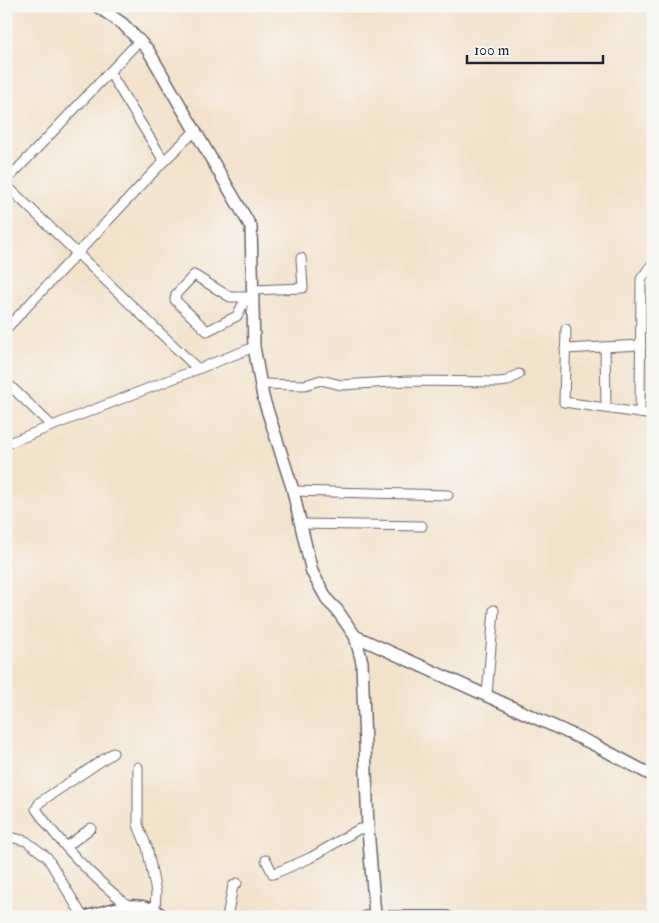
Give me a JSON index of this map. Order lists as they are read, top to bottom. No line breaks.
{"scale_bar":"100 m"}
